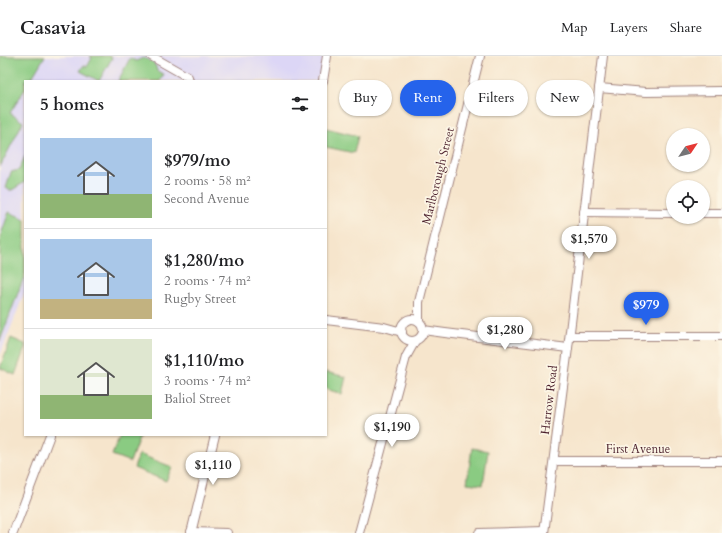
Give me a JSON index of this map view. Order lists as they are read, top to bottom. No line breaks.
{"streets":{"street":["Marlborough Street","Harrow Road","First Avenue"]},"crossings":[["Harrow Road","First Avenue"]],"north":"top right","page":{"header":"Casavia","nav":["Map","Layers","Share"],"chip":["Buy","Rent","Filters","New"],"heading":"5 homes","list":[{"name":"$979/mo","note":"2 rooms · 58 m² · Second Avenue"},{"name":"$1,280/mo","note":"2 rooms · 74 m² · Rugby Street"},{"name":"$1,110/mo","note":"3 rooms · 74 m² · Baliol Street"}],"price":["$1,570","$979","$1,280","$1,190","$1,110"]}}
